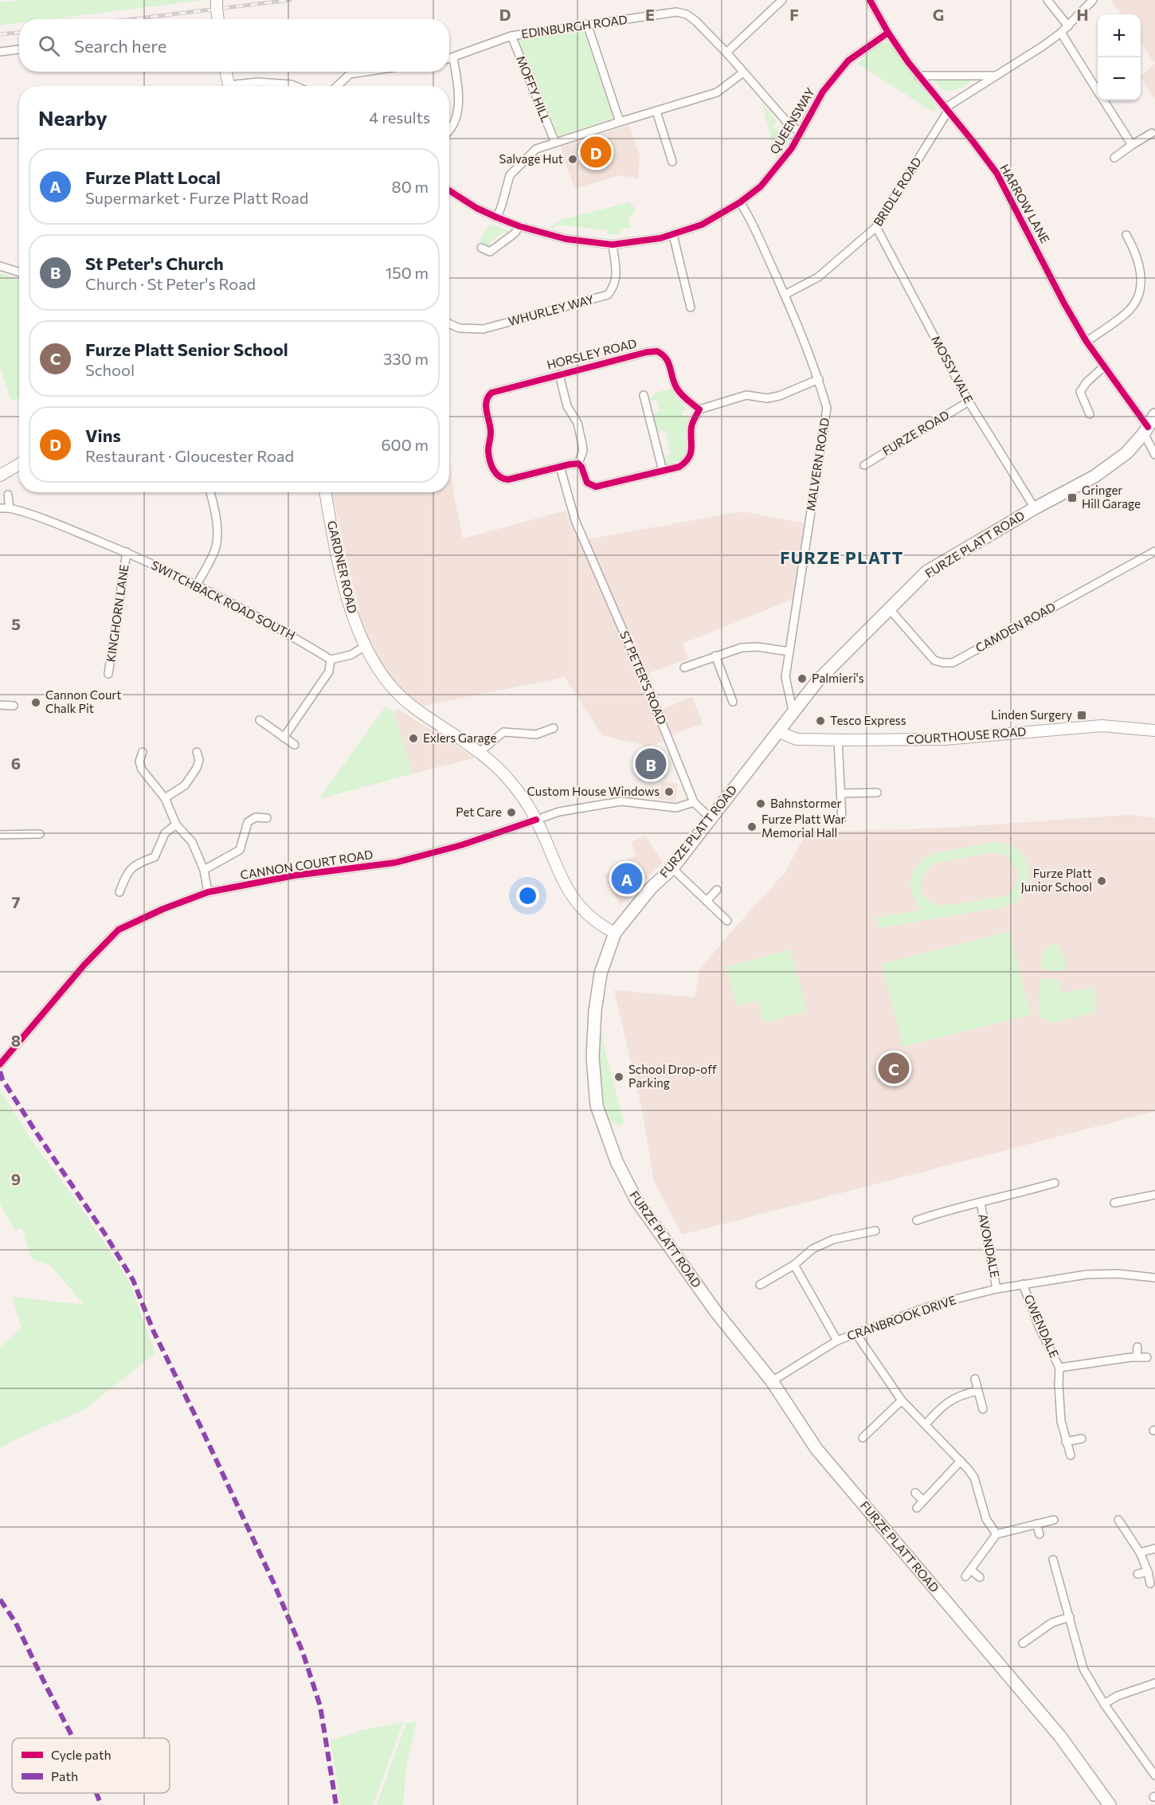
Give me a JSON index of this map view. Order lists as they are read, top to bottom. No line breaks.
{"streets":{"main road":["FURZE PLATT ROAD"],"street":["EDINBURGH ROAD","MOFFY HILL","QUEENSWAY","BRIDLE ROAD","HARROW LANE","WHURLEY WAY","HORSLEY ROAD","MOSSY VALE","FURZE ROAD","MALVERN ROAD","GARDNER ROAD","SWITCHBACK ROAD SOUTH","KINGHORN LANE","CAMDEN ROAD","ST PETER'S ROAD","COURTHOUSE ROAD","CANNON COURT ROAD","AVONDALE","CRANBROOK DRIVE","GWENDALE"]},"crossings":[["EDINBURGH ROAD","MOFFY HILL"],["EDINBURGH ROAD","QUEENSWAY"],["QUEENSWAY","HARROW LANE"],["QUEENSWAY","WHURLEY WAY"],["QUEENSWAY","MALVERN ROAD"],["BRIDLE ROAD","HARROW LANE"],["BRIDLE ROAD","MOSSY VALE"],["BRIDLE ROAD","MALVERN ROAD"],["HARROW LANE","FURZE PLATT ROAD"],["HORSLEY ROAD","ST PETER'S ROAD"],["MOSSY VALE","FURZE ROAD"],["MOSSY VALE","FURZE PLATT ROAD"],["MALVERN ROAD","FURZE PLATT ROAD"],["FURZE PLATT ROAD","CAMDEN ROAD"],["FURZE PLATT ROAD","ST PETER'S ROAD"],["FURZE PLATT ROAD","COURTHOUSE ROAD"],["FURZE PLATT ROAD","CRANBROOK DRIVE"],["SWITCHBACK ROAD SOUTH","KINGHORN LANE"],["ST PETER'S ROAD","CANNON COURT ROAD"],["AVONDALE","CRANBROOK DRIVE"],["CRANBROOK DRIVE","GWENDALE"]],"districts":["FURZE PLATT"],"places":{"other":["Salvage Hut","Palmieri's","Cannon Court Chalk Pit","Tesco Express","Exlers Garage","Custom House Windows","Bahnstormer","Pet Care","Furze Platt War Memorial Hall","Furze Platt Junior School","School Drop-off Parking"],"transit":["Gringer Hill Garage","Linden Surgery"]},"legend":["Cycle path","Path"],"page":{"map_buttons":["+","−"],"search":"Search here","heading":["Nearby","4 results"],"pins":["D","B","A","C"],"list":[{"mark":"A","name":"Furze Platt Local","note":"Supermarket · Furze Platt Road","value":"80 m"},{"mark":"B","name":"St Peter's Church","note":"Church · St Peter's Road","value":"150 m"},{"mark":"C","name":"Furze Platt Senior School","note":"School","value":"330 m"},{"mark":"D","name":"Vins","note":"Restaurant · Gloucester Road","value":"600 m"}]},"grid":{"columns":["D","E","F","G","H"],"rows":["5","6","7","8","9"]}}
